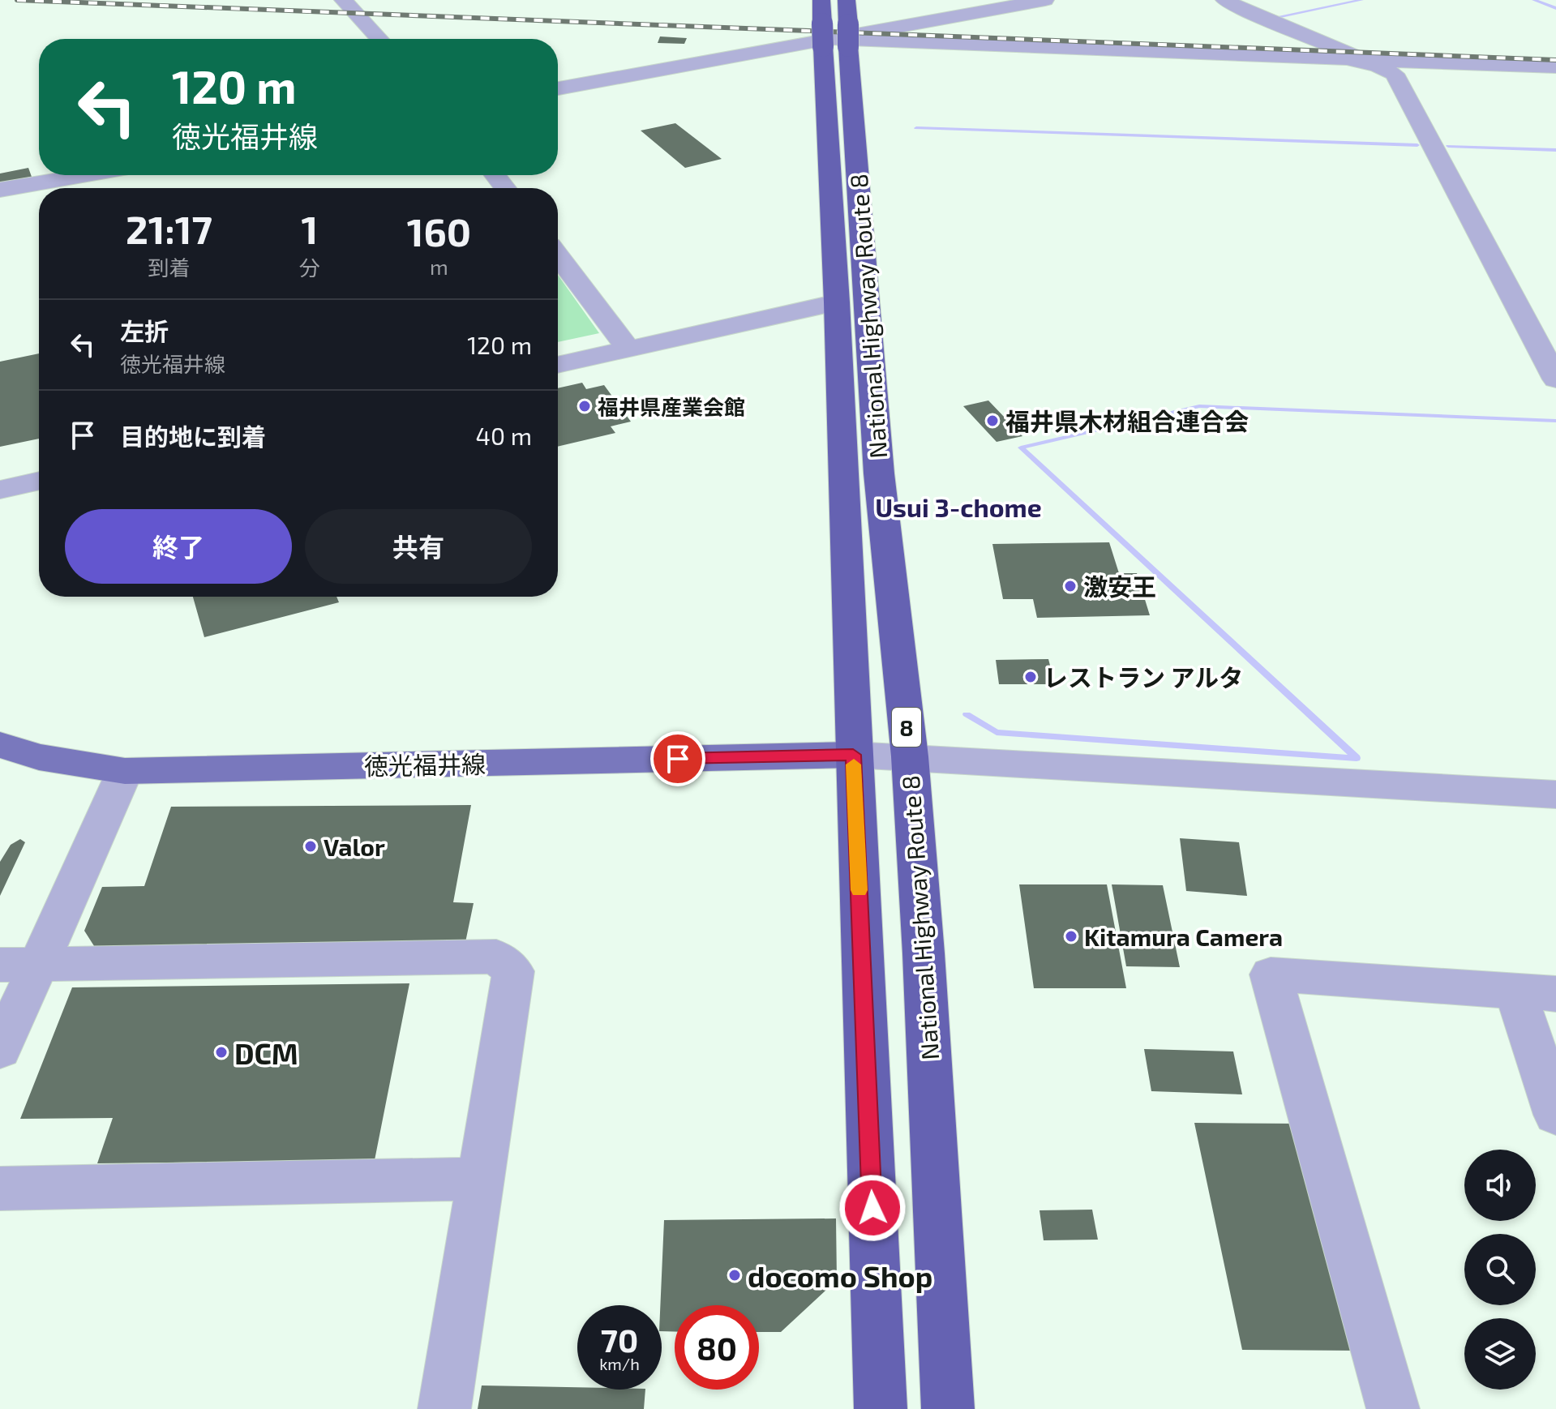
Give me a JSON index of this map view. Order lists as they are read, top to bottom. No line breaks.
{"streets":{"highway":["National Highway Route 8","8"],"main road":["徳光福井線"]},"crossings":[["National Highway Route 8","徳光福井線"]],"districts":["Usui 3-chome"],"places":["福井県産業会館","福井県木材組合連合会","激安王","レストラン アルタ","Valor","Kitamura Camera","DCM","docomo Shop"],"page":{"turn":["120 m","徳光福井線"],"eta":["21:17","到着","1","分","160","m"],"list":[{"name":"左折","note":"徳光福井線","value":"120 m"},{"name":"目的地に到着","value":"40 m"}],"buttons":["終了","共有"],"speed":"70 km/h","limit":"80"}}
